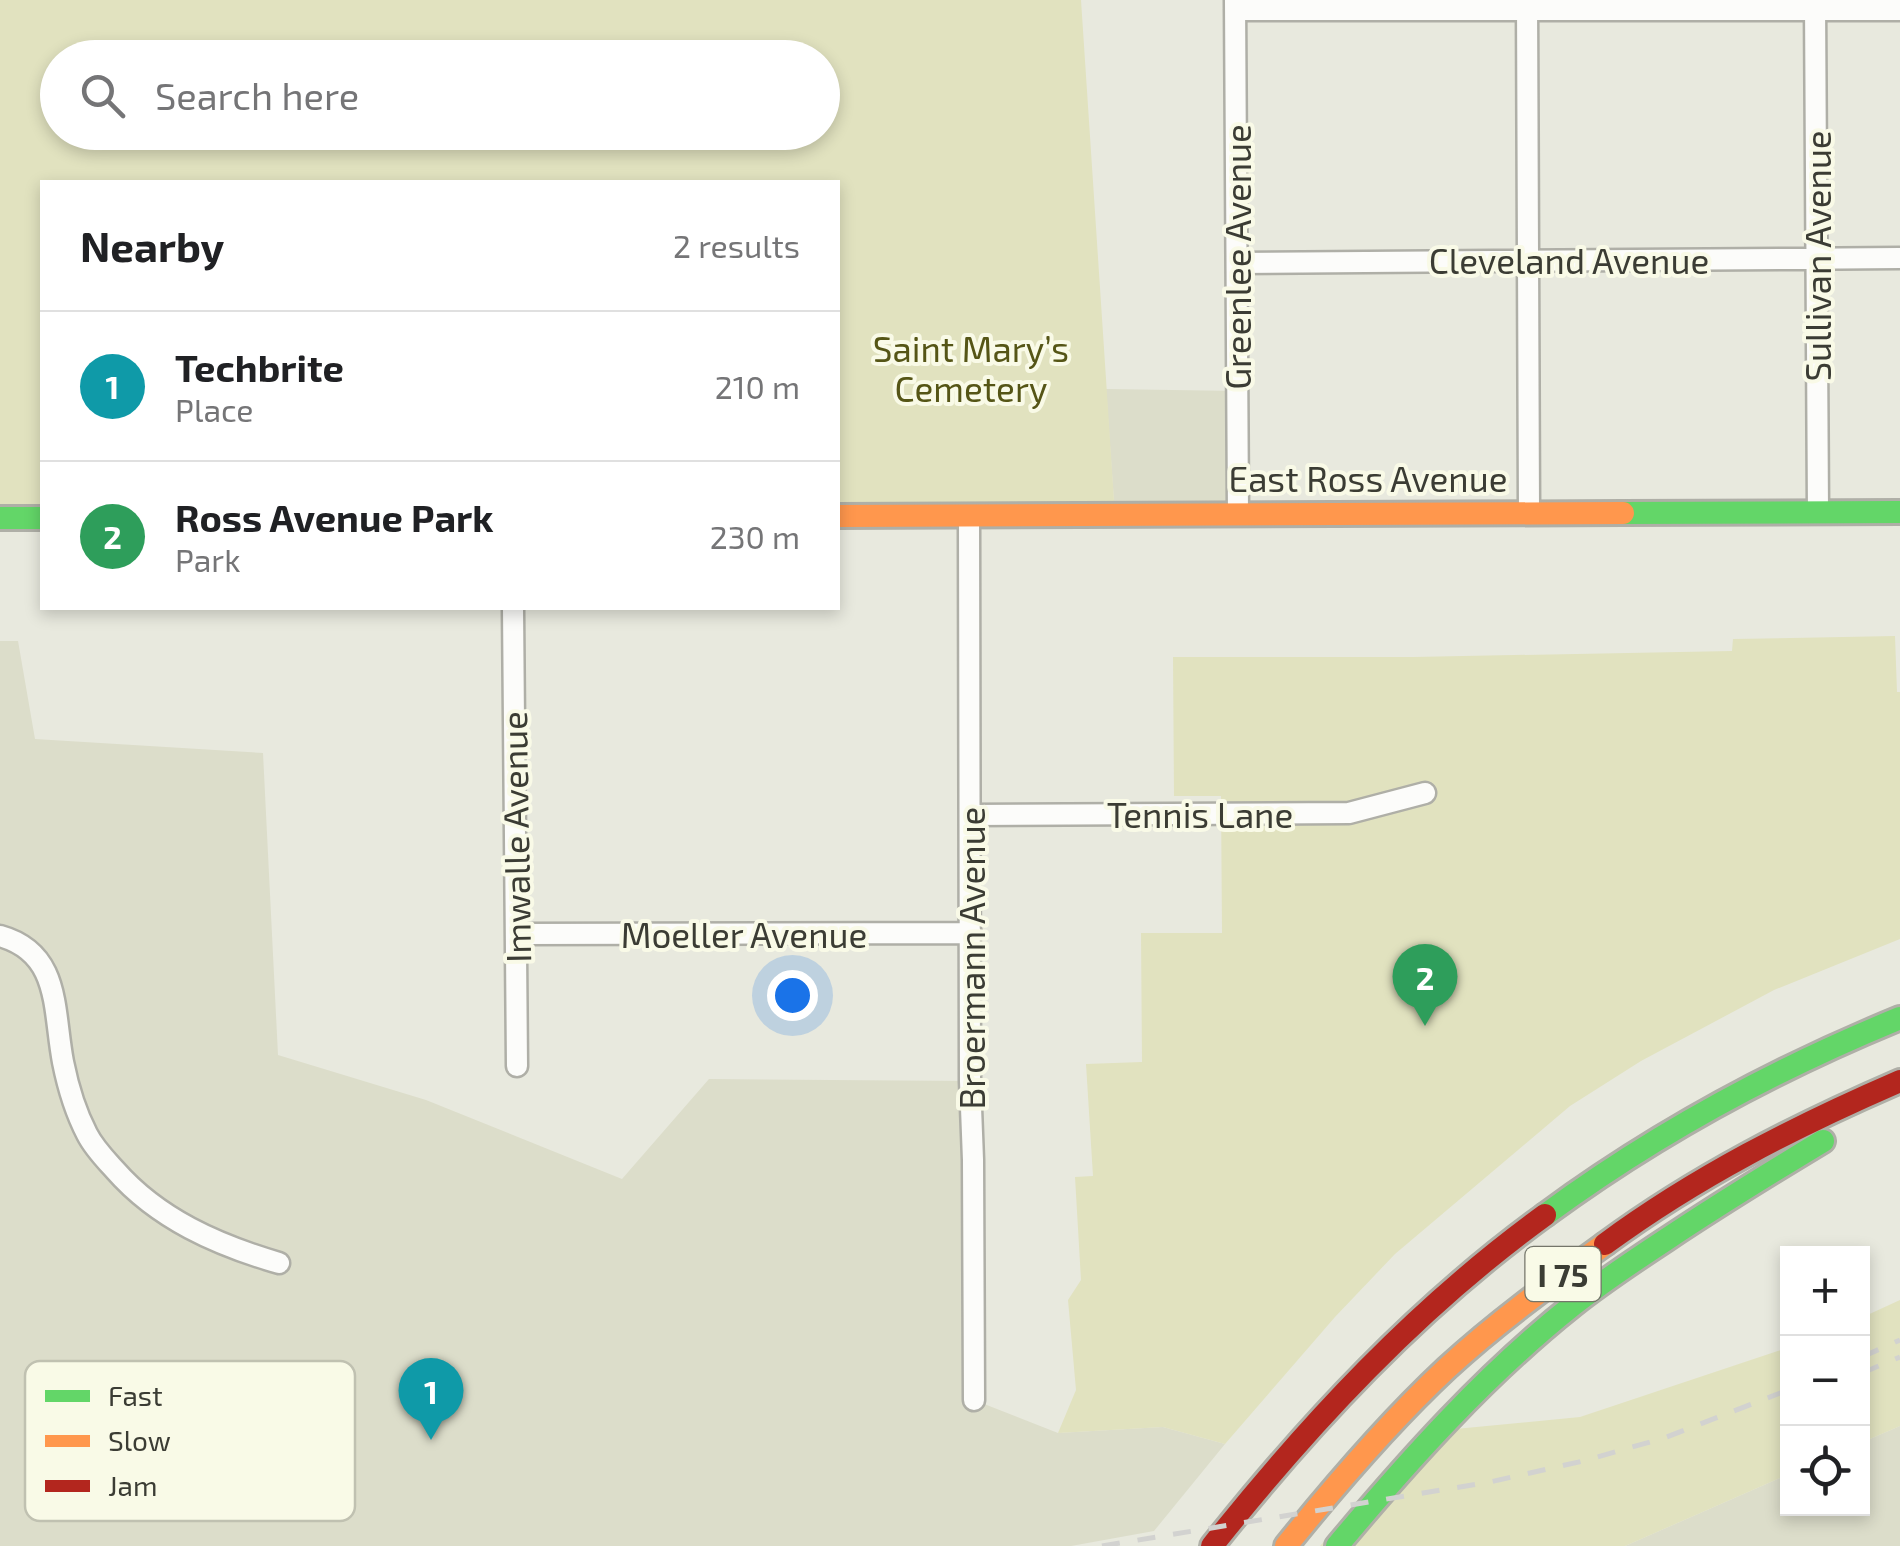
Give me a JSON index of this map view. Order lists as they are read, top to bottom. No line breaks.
{"streets":{"main road":["East Ross Avenue","I 75"],"street":["Sullivan Avenue","Greenlee Avenue","Cleveland Avenue","Tennis Lane","Imwalle Avenue","Moeller Avenue","Broermann Avenue"]},"crossings":[["Sullivan Avenue","Cleveland Avenue"],["Sullivan Avenue","East Ross Avenue"],["Greenlee Avenue","Cleveland Avenue"],["Greenlee Avenue","East Ross Avenue"],["East Ross Avenue","Broermann Avenue"],["Tennis Lane","Broermann Avenue"],["Imwalle Avenue","Moeller Avenue"],["Moeller Avenue","Broermann Avenue"]],"parks":["Saint Mary’s Cemetery"],"legend":["Fast","Slow","Jam"],"page":{"search":"Search here","heading":["Nearby","2 results"],"list":[{"mark":"1","name":"Techbrite","note":"Place","value":"210 m"},{"mark":"2","name":"Ross Avenue Park","note":"Park","value":"230 m"}],"pins":["2","1"],"map_buttons":["+","−"]}}
